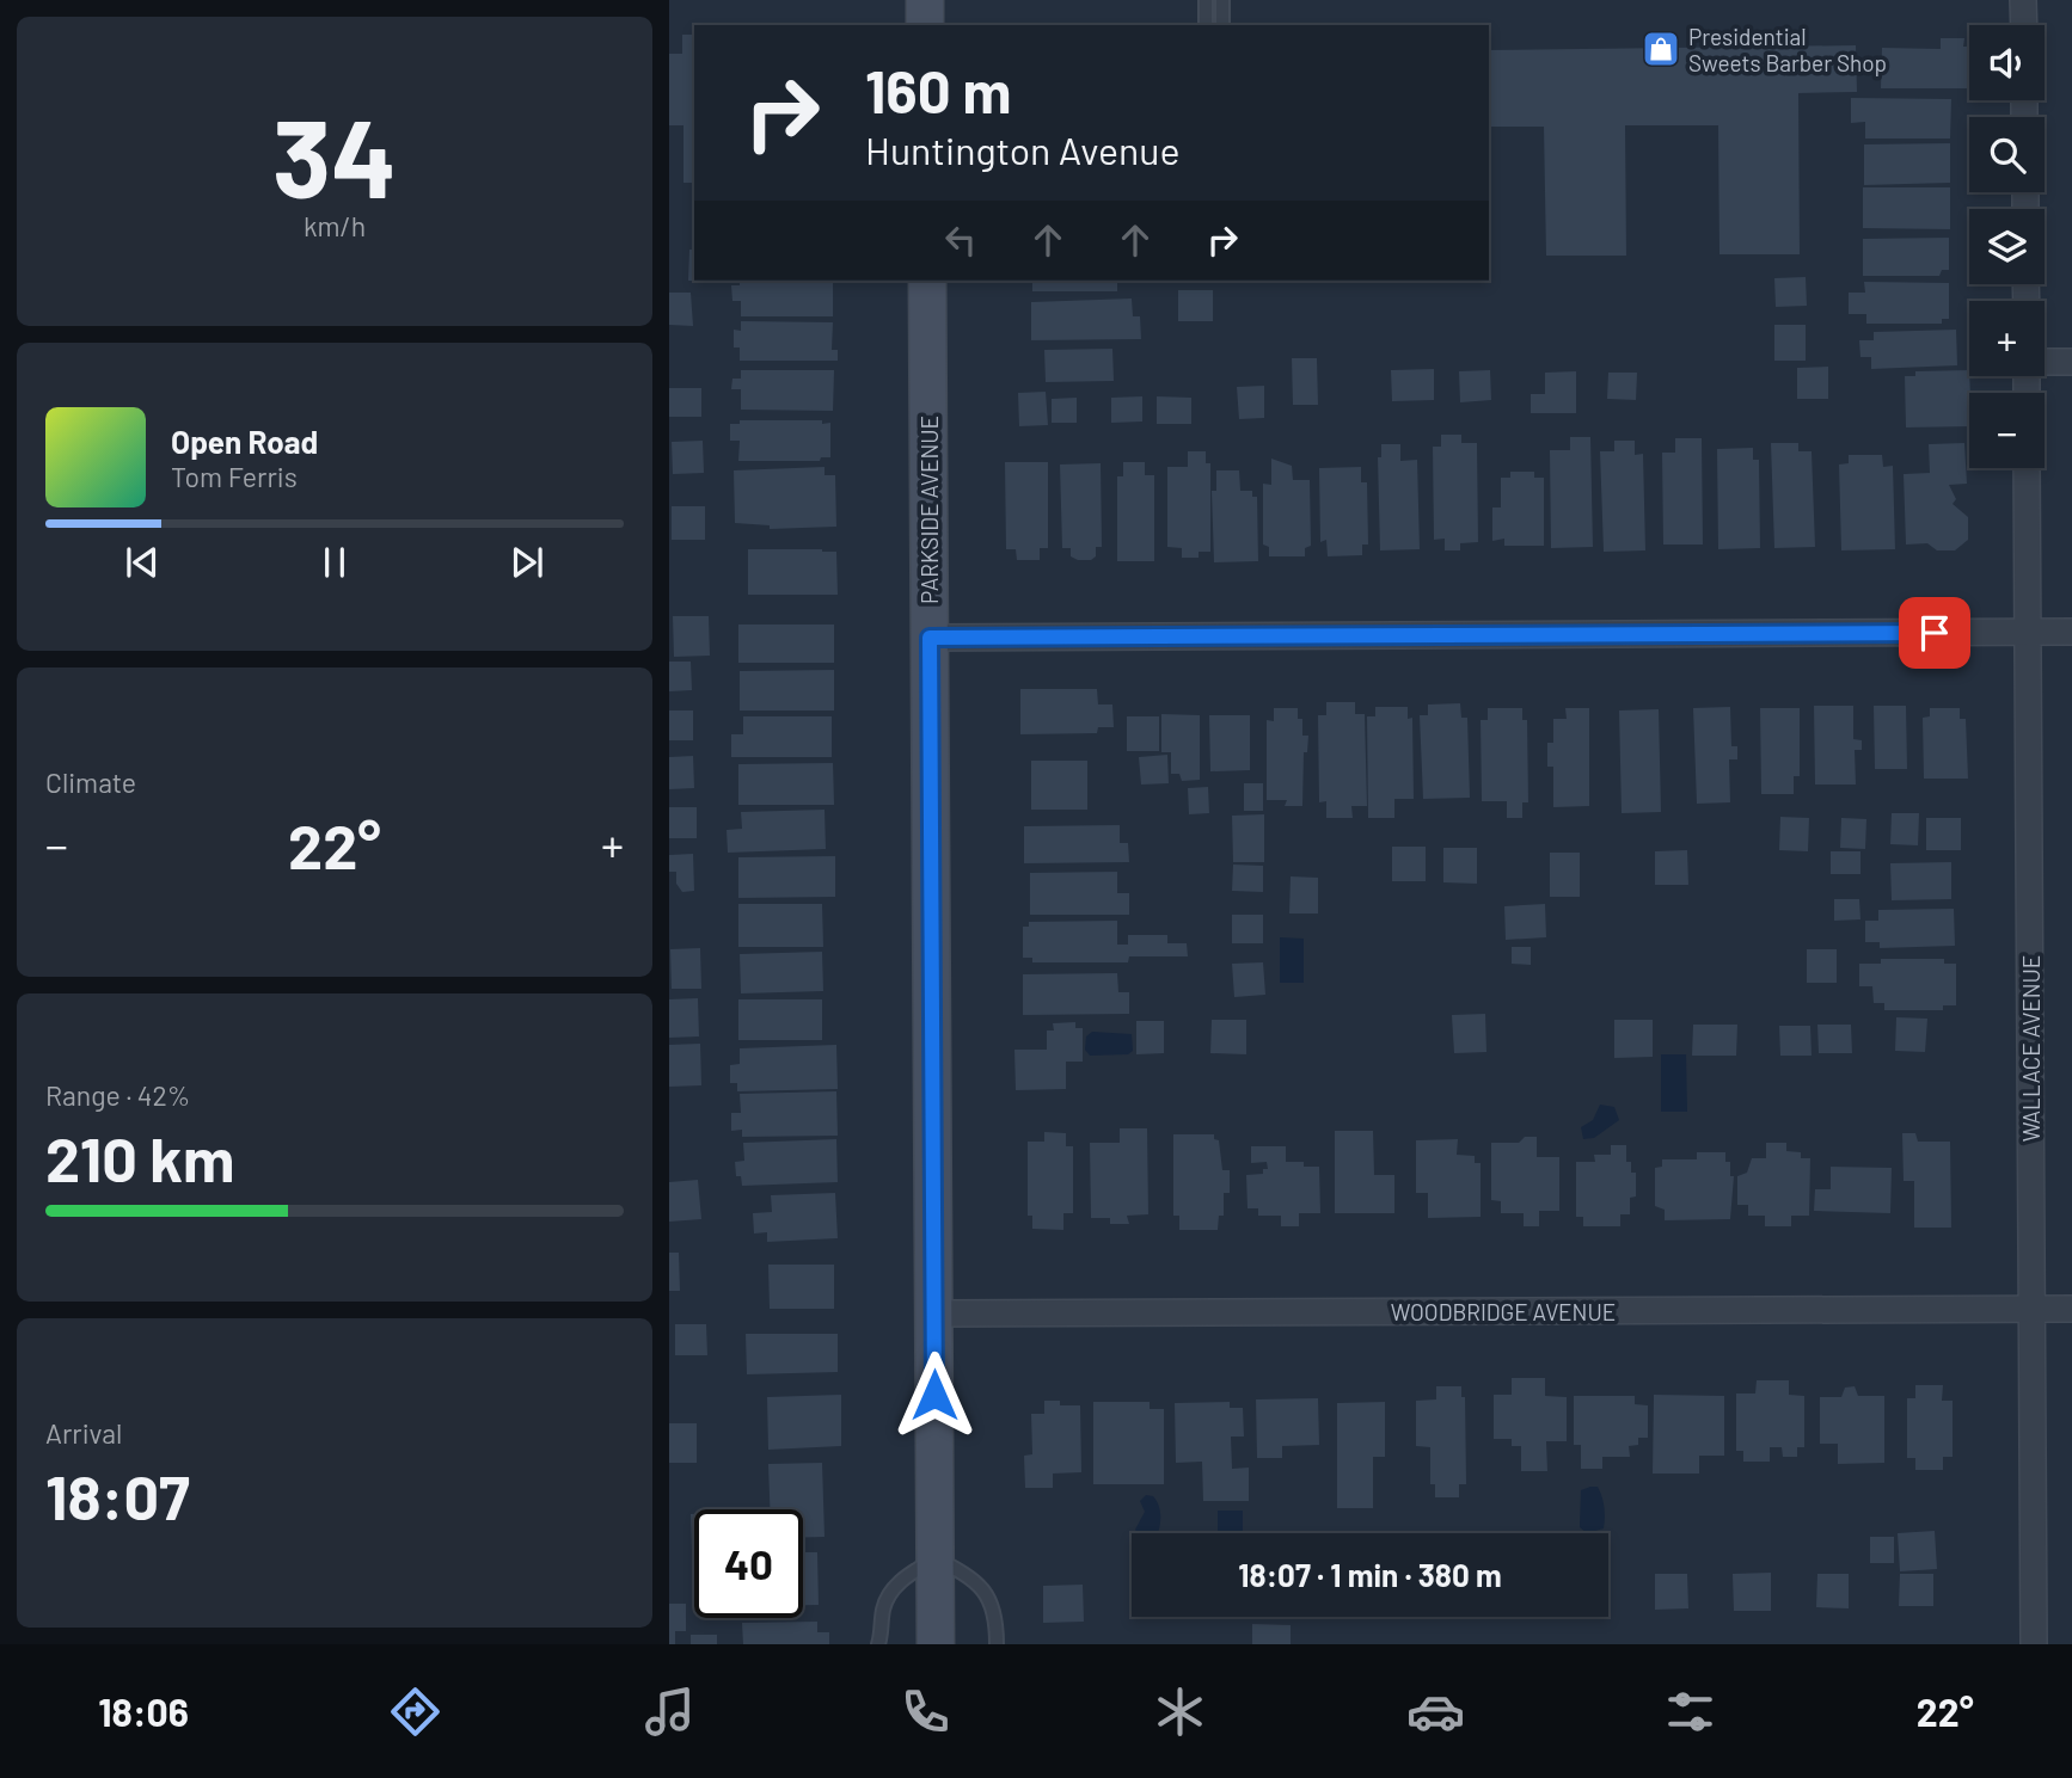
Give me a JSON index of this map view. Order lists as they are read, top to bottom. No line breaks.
{"streets":{"street":["PARKSIDE AVENUE","WALLACE AVENUE","WOODBRIDGE AVENUE"]},"crossings":[["PARKSIDE AVENUE","WOODBRIDGE AVENUE"],["WALLACE AVENUE","WOODBRIDGE AVENUE"]],"places":{"shop":["Presidential Sweets Barber Shop"]},"page":{"tile":[["34","km/h"],"Climate",["Range · 42%","210 km"],["Arrival","18:07"]],"map_buttons":["+","−"],"turn":["160 m","Huntington Avenue"],"song":["Open Road","Tom Ferris"],"heat":["−","22°","+"],"limit":"40","trip":"18:07 · 1 min · 380 m","tabs":["18:06","22°"]}}
